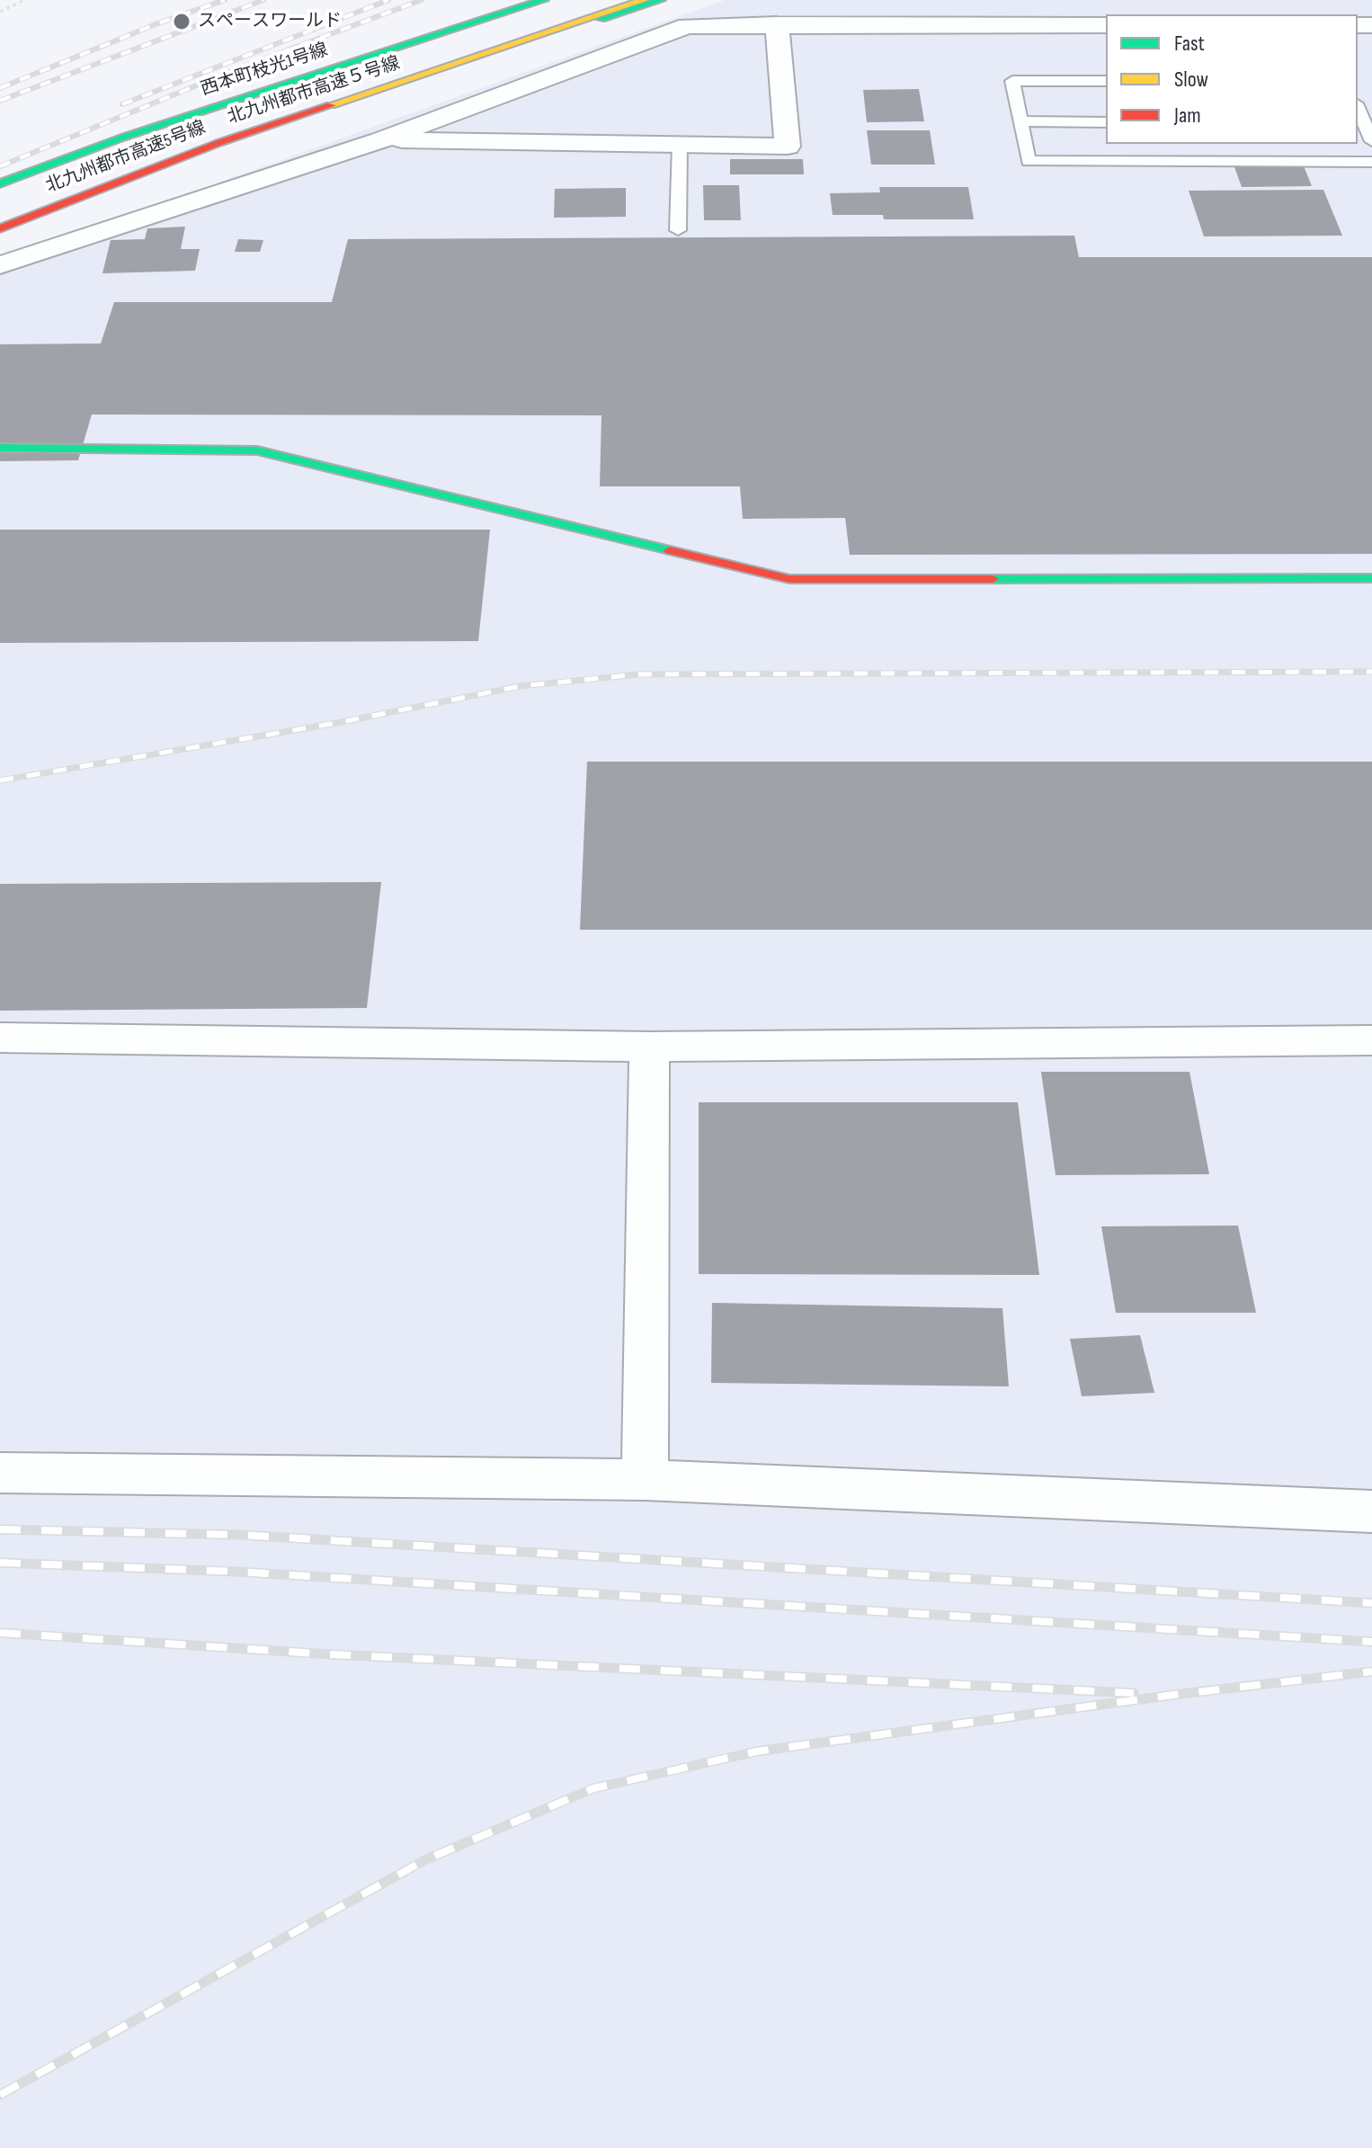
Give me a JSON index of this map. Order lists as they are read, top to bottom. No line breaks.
{"streets":{"main road":["西本町枝光1号線","北九州都市高速5号線"]},"places":["スペースワールド"],"legend":["Fast","Slow","Jam"]}
